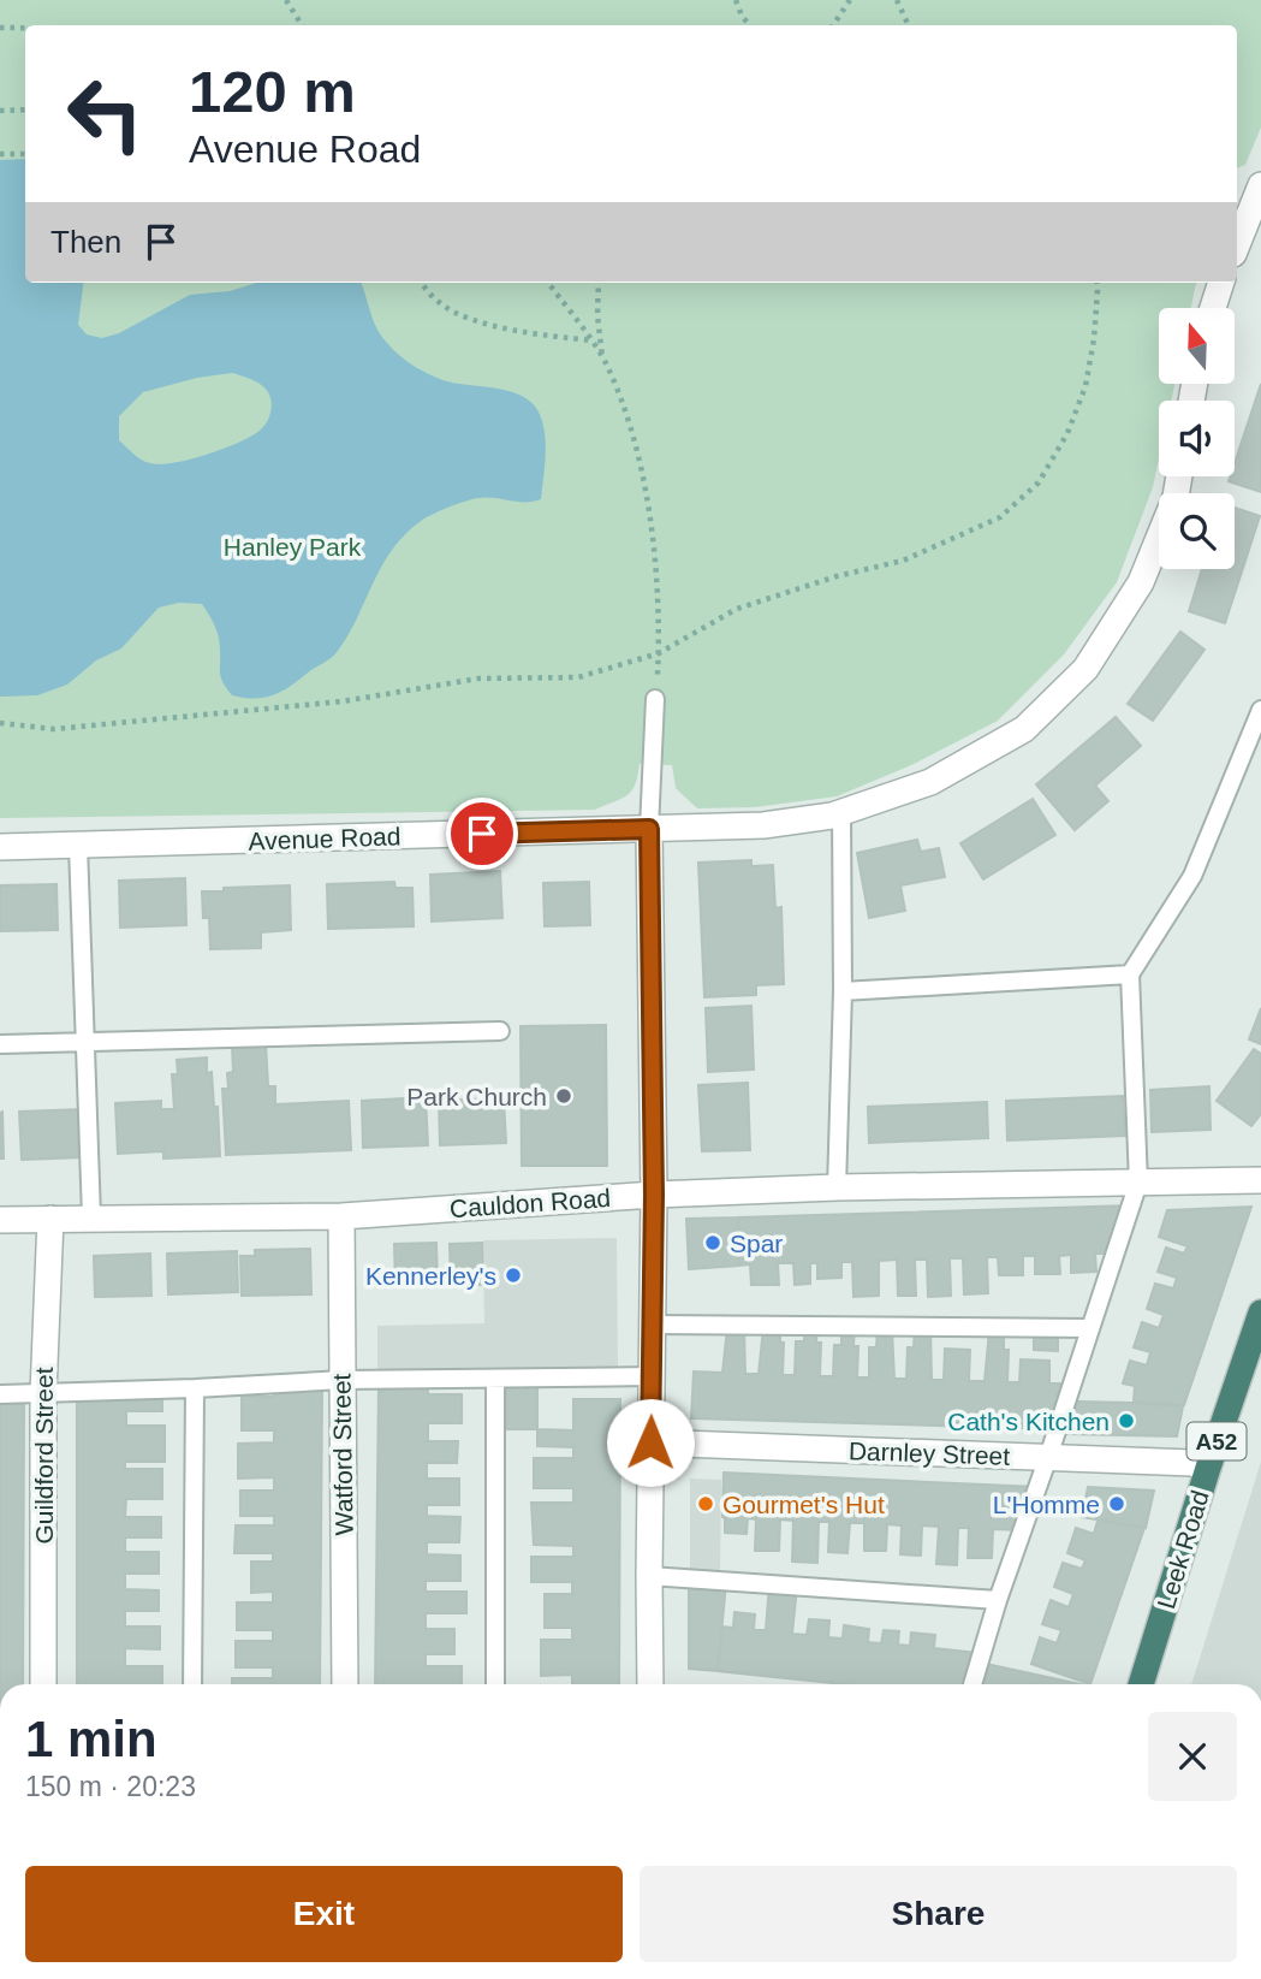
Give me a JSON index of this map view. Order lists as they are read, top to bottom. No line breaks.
{"streets":{"highway":["A52","Leek Road"],"street":["Avenue Road","Cauldon Road","Darnley Street","Watford Street","Guildford Street"]},"crossings":[["Cauldon Road","Watford Street"],["Cauldon Road","Guildford Street"],["Darnley Street","Leek Road"]],"parks":["Hanley Park"],"places":["Park Church","Spar","Kennerley's","Cath's Kitchen","Gourmet's Hut","L'Homme"],"north":"top","page":{"turn":["120 m","Avenue Road"],"then":"Then","heading":["1 min","150 m · 20:23"],"buttons":["Exit","Share"]}}
